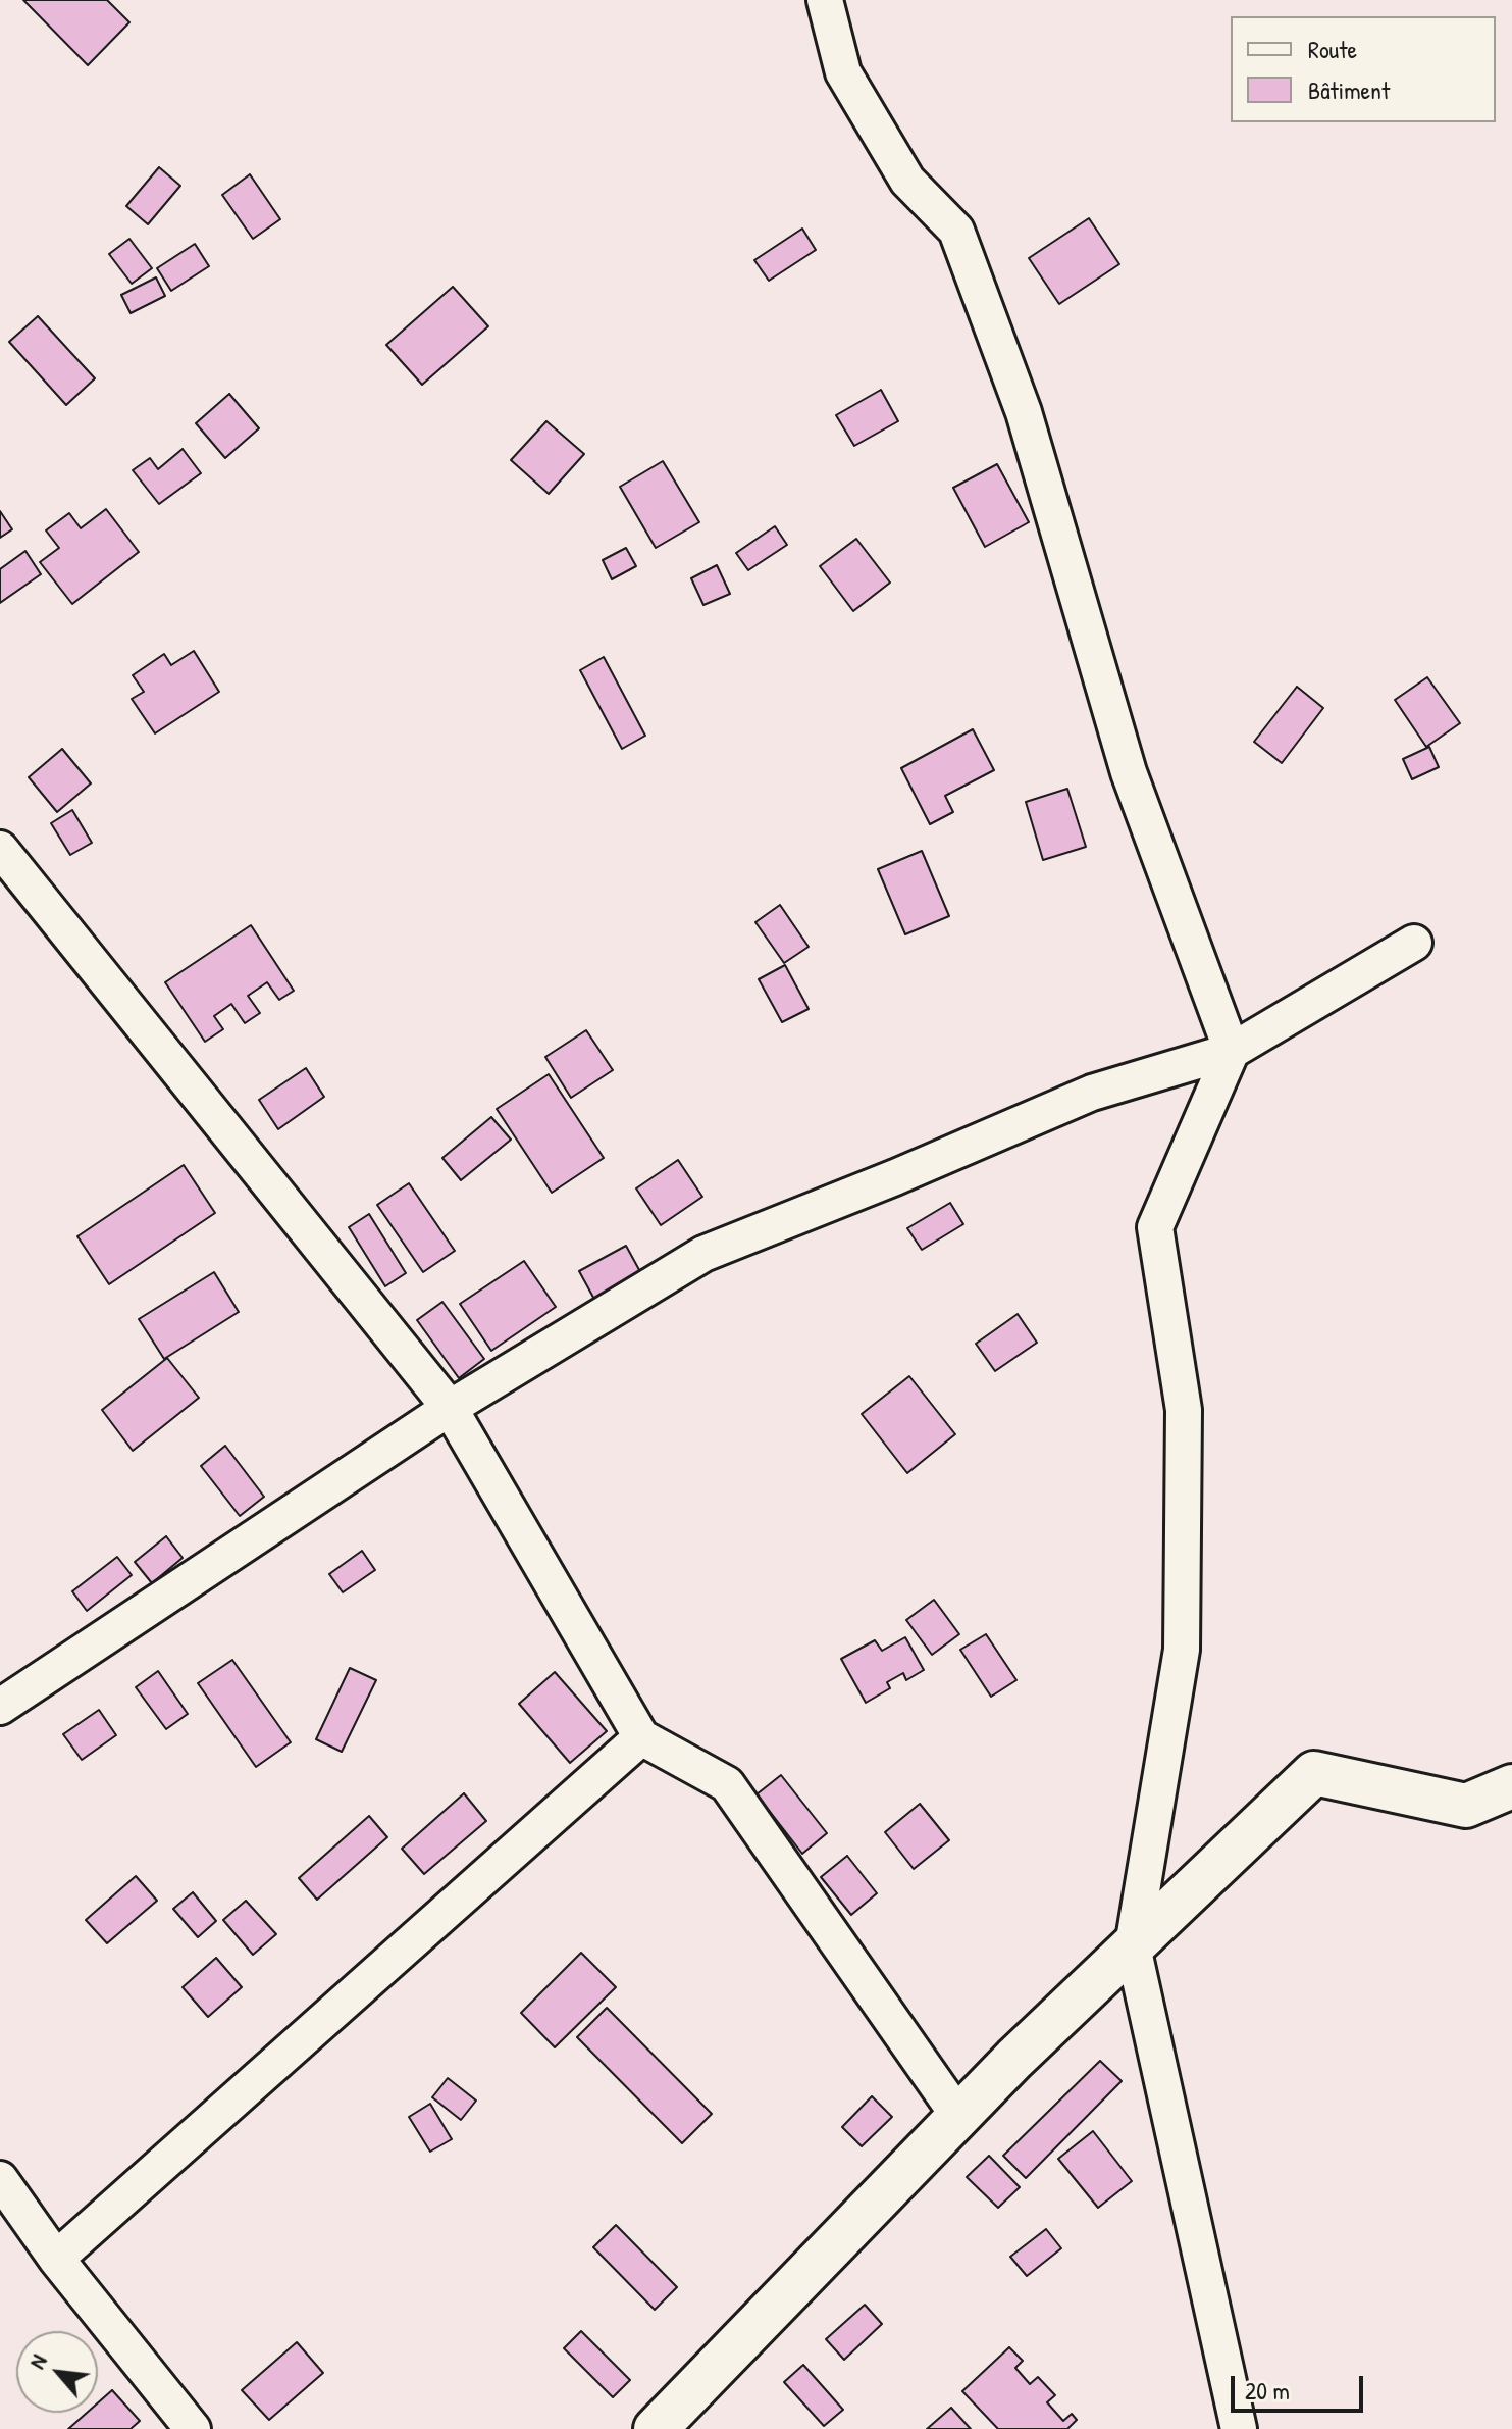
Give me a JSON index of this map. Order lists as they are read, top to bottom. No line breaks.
{"legend":["Route","Bâtiment"],"scale_bar":"20 m","north":"top left"}
